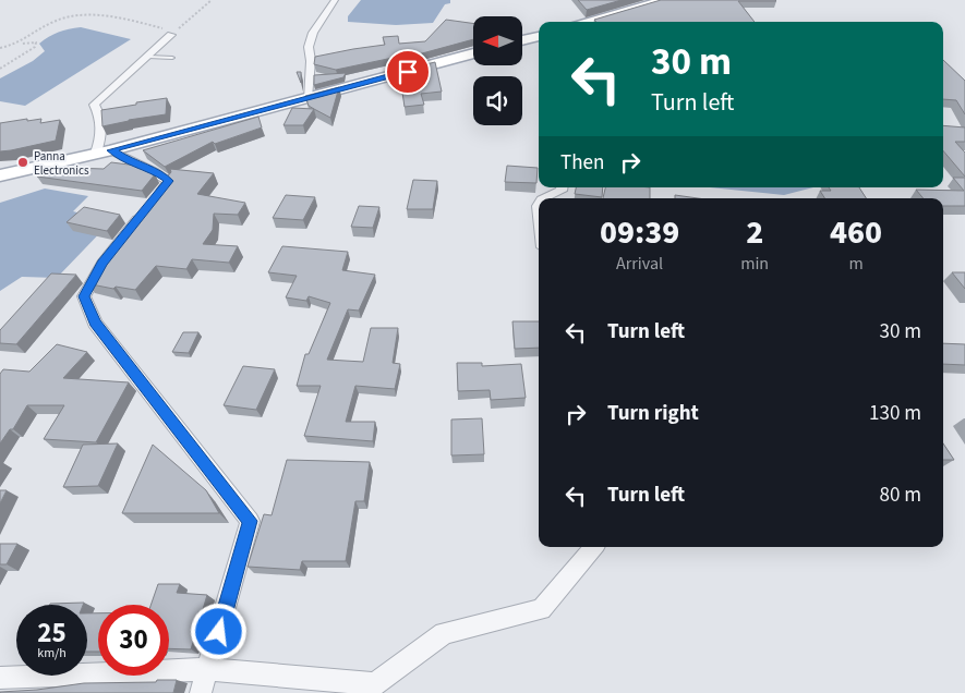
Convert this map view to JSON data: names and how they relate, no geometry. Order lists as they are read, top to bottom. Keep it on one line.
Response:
{"places":["Panna Electronics"],"north":"left","page":{"turn":["30 m","Turn left"],"then":"Then","eta":["09:39","Arrival","2","min","460","m"],"list":[{"name":"Turn left","value":"30 m"},{"name":"Turn right","value":"130 m"},{"name":"Turn left","value":"80 m"}],"speed":"25 km/h","limit":"30"}}
